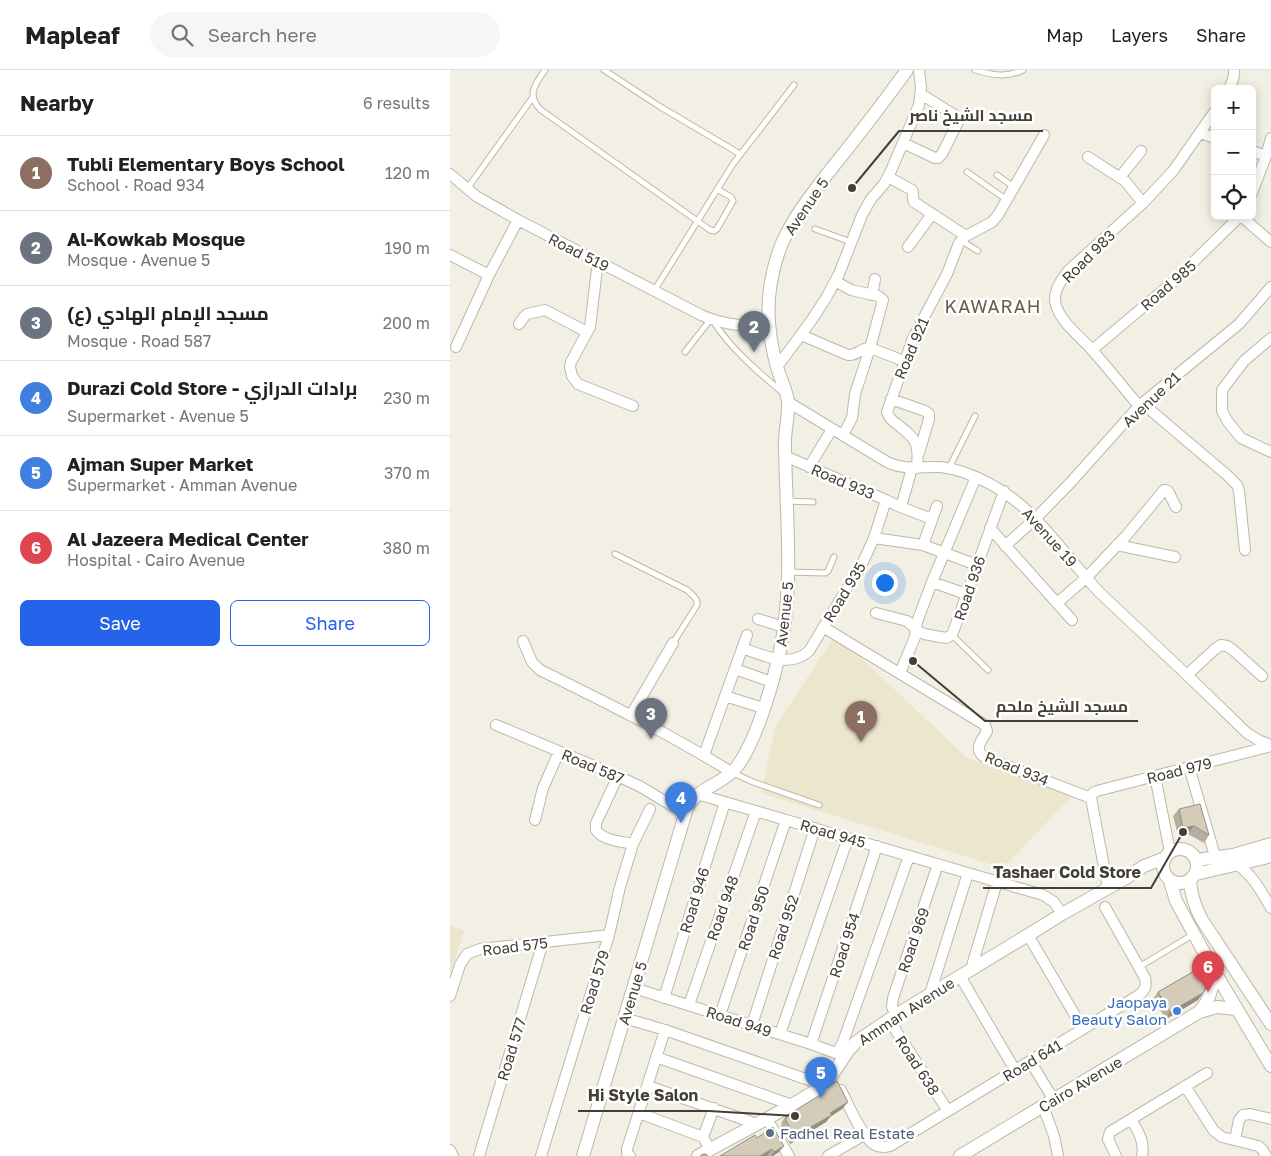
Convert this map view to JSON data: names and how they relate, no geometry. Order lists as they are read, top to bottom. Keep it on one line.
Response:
{"streets":{"street":["Avenue 5","Road 519","Road 983","Road 985","Road 921","Avenue 21","Road 933","Avenue 19","Road 936","Road 935","Road 587","Road 934","Road 979","Road 945","Road 946","Road 948","Road 950","Road 952","Road 969","Road 954","Road 575","Road 579","Amman Avenue","Road 949","Road 577","Road 641","Road 638","Cairo Avenue"]},"crossings":[["Avenue 5","Road 519"],["Avenue 5","Road 933"],["Avenue 5","Avenue 19"],["Avenue 5","Road 935"],["Avenue 5","Road 587"],["Avenue 5","Road 945"],["Avenue 5","Road 949"],["Road 519","Avenue 19"],["Road 983","Road 985"],["Road 983","Avenue 21"],["Road 921","Avenue 19"],["Avenue 21","Avenue 19"],["Road 933","Road 935"],["Avenue 19","Road 936"],["Avenue 19","Road 979"],["Road 935","Road 934"],["Road 934","Road 979"],["Road 945","Road 946"],["Road 945","Road 948"],["Road 945","Road 950"],["Road 945","Road 952"],["Road 945","Road 969"],["Road 945","Road 954"],["Road 945","Amman Avenue"],["Road 946","Road 949"],["Road 948","Road 949"],["Road 950","Road 949"],["Road 952","Road 949"],["Road 969","Amman Avenue"],["Road 969","Road 638"],["Road 954","Road 949"],["Road 575","Road 579"],["Road 575","Road 577"],["Amman Avenue","Road 949"],["Amman Avenue","Road 638"],["Road 641","Road 638"]],"districts":["KAWARAH"],"places":["مسجد الشيخ ناصر","مسجد الشيخ ملحم","Tashaer Cold Store","Jaopaya Beauty Salon","Hi Style Salon","Fadhel Real Estate"],"page":{"header":"Mapleaf","search":"Search here","nav":["Map","Layers","Share"],"heading":["Nearby","6 results"],"map_buttons":["+","−"],"list":[{"mark":"1","name":"Tubli Elementary Boys School","note":"School · Road 934","value":"120 m"},{"mark":"2","name":"Al-Kowkab Mosque","note":"Mosque · Avenue 5","value":"190 m"},{"mark":"3","name":"مسجد الإمام الهادي (ع)","note":"Mosque · Road 587","value":"200 m"},{"mark":"4","name":"Durazi Cold Store - برادات الدرازي","note":"Supermarket · Avenue 5","value":"230 m"},{"mark":"5","name":"Ajman Super Market","note":"Supermarket · Amman Avenue","value":"370 m"},{"mark":"6","name":"Al Jazeera Medical Center","note":"Hospital · Cairo Avenue","value":"380 m"}],"pins":["2","3","1","4","6","5"],"buttons":["Save","Share"]}}
